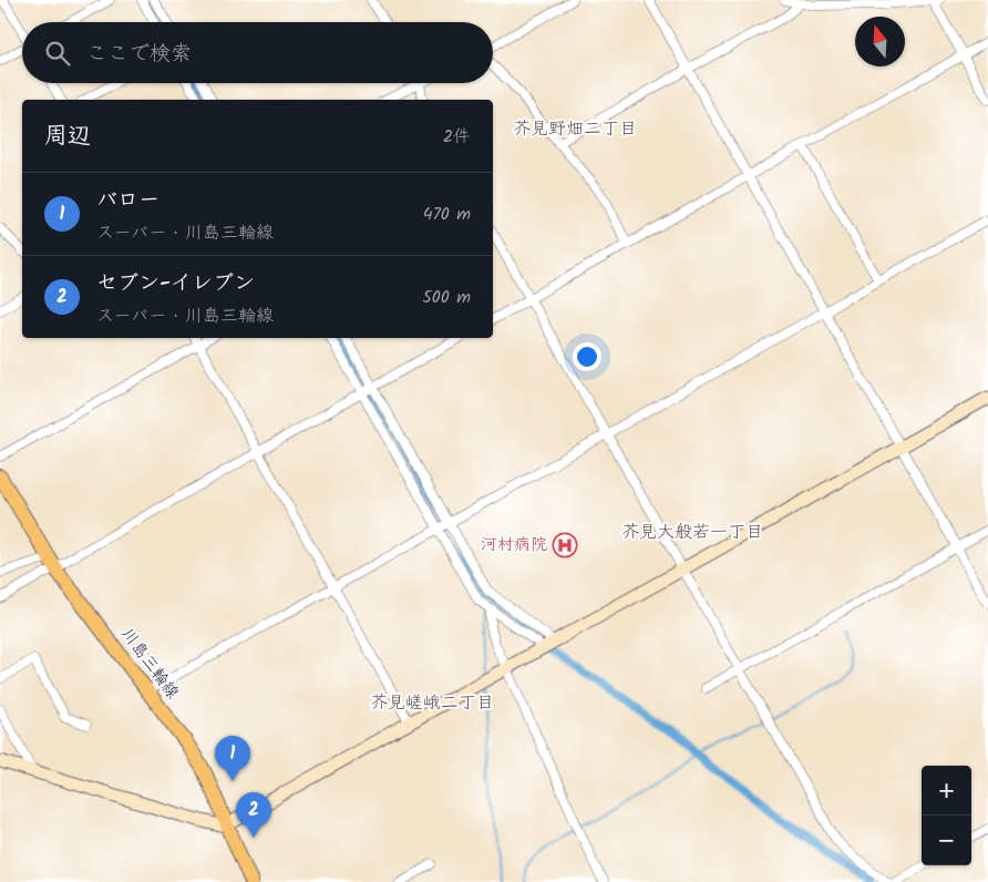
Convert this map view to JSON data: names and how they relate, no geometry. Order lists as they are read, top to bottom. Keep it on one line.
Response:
{"streets":{"main road":["川島三輪線"]},"districts":["芥見野畑二丁目","芥見大般若一丁目","芥見嵯峨二丁目"],"places":{"hospital":["河村病院"]},"north":"top","page":{"search":"ここで検索","heading":["周辺","2件"],"list":[{"mark":"1","name":"バロー","note":"スーパー · 川島三輪線","value":"470 m"},{"mark":"2","name":"セブン-イレブン","note":"スーパー · 川島三輪線","value":"500 m"}],"pins":["1","2"],"map_buttons":["+","−"]}}
